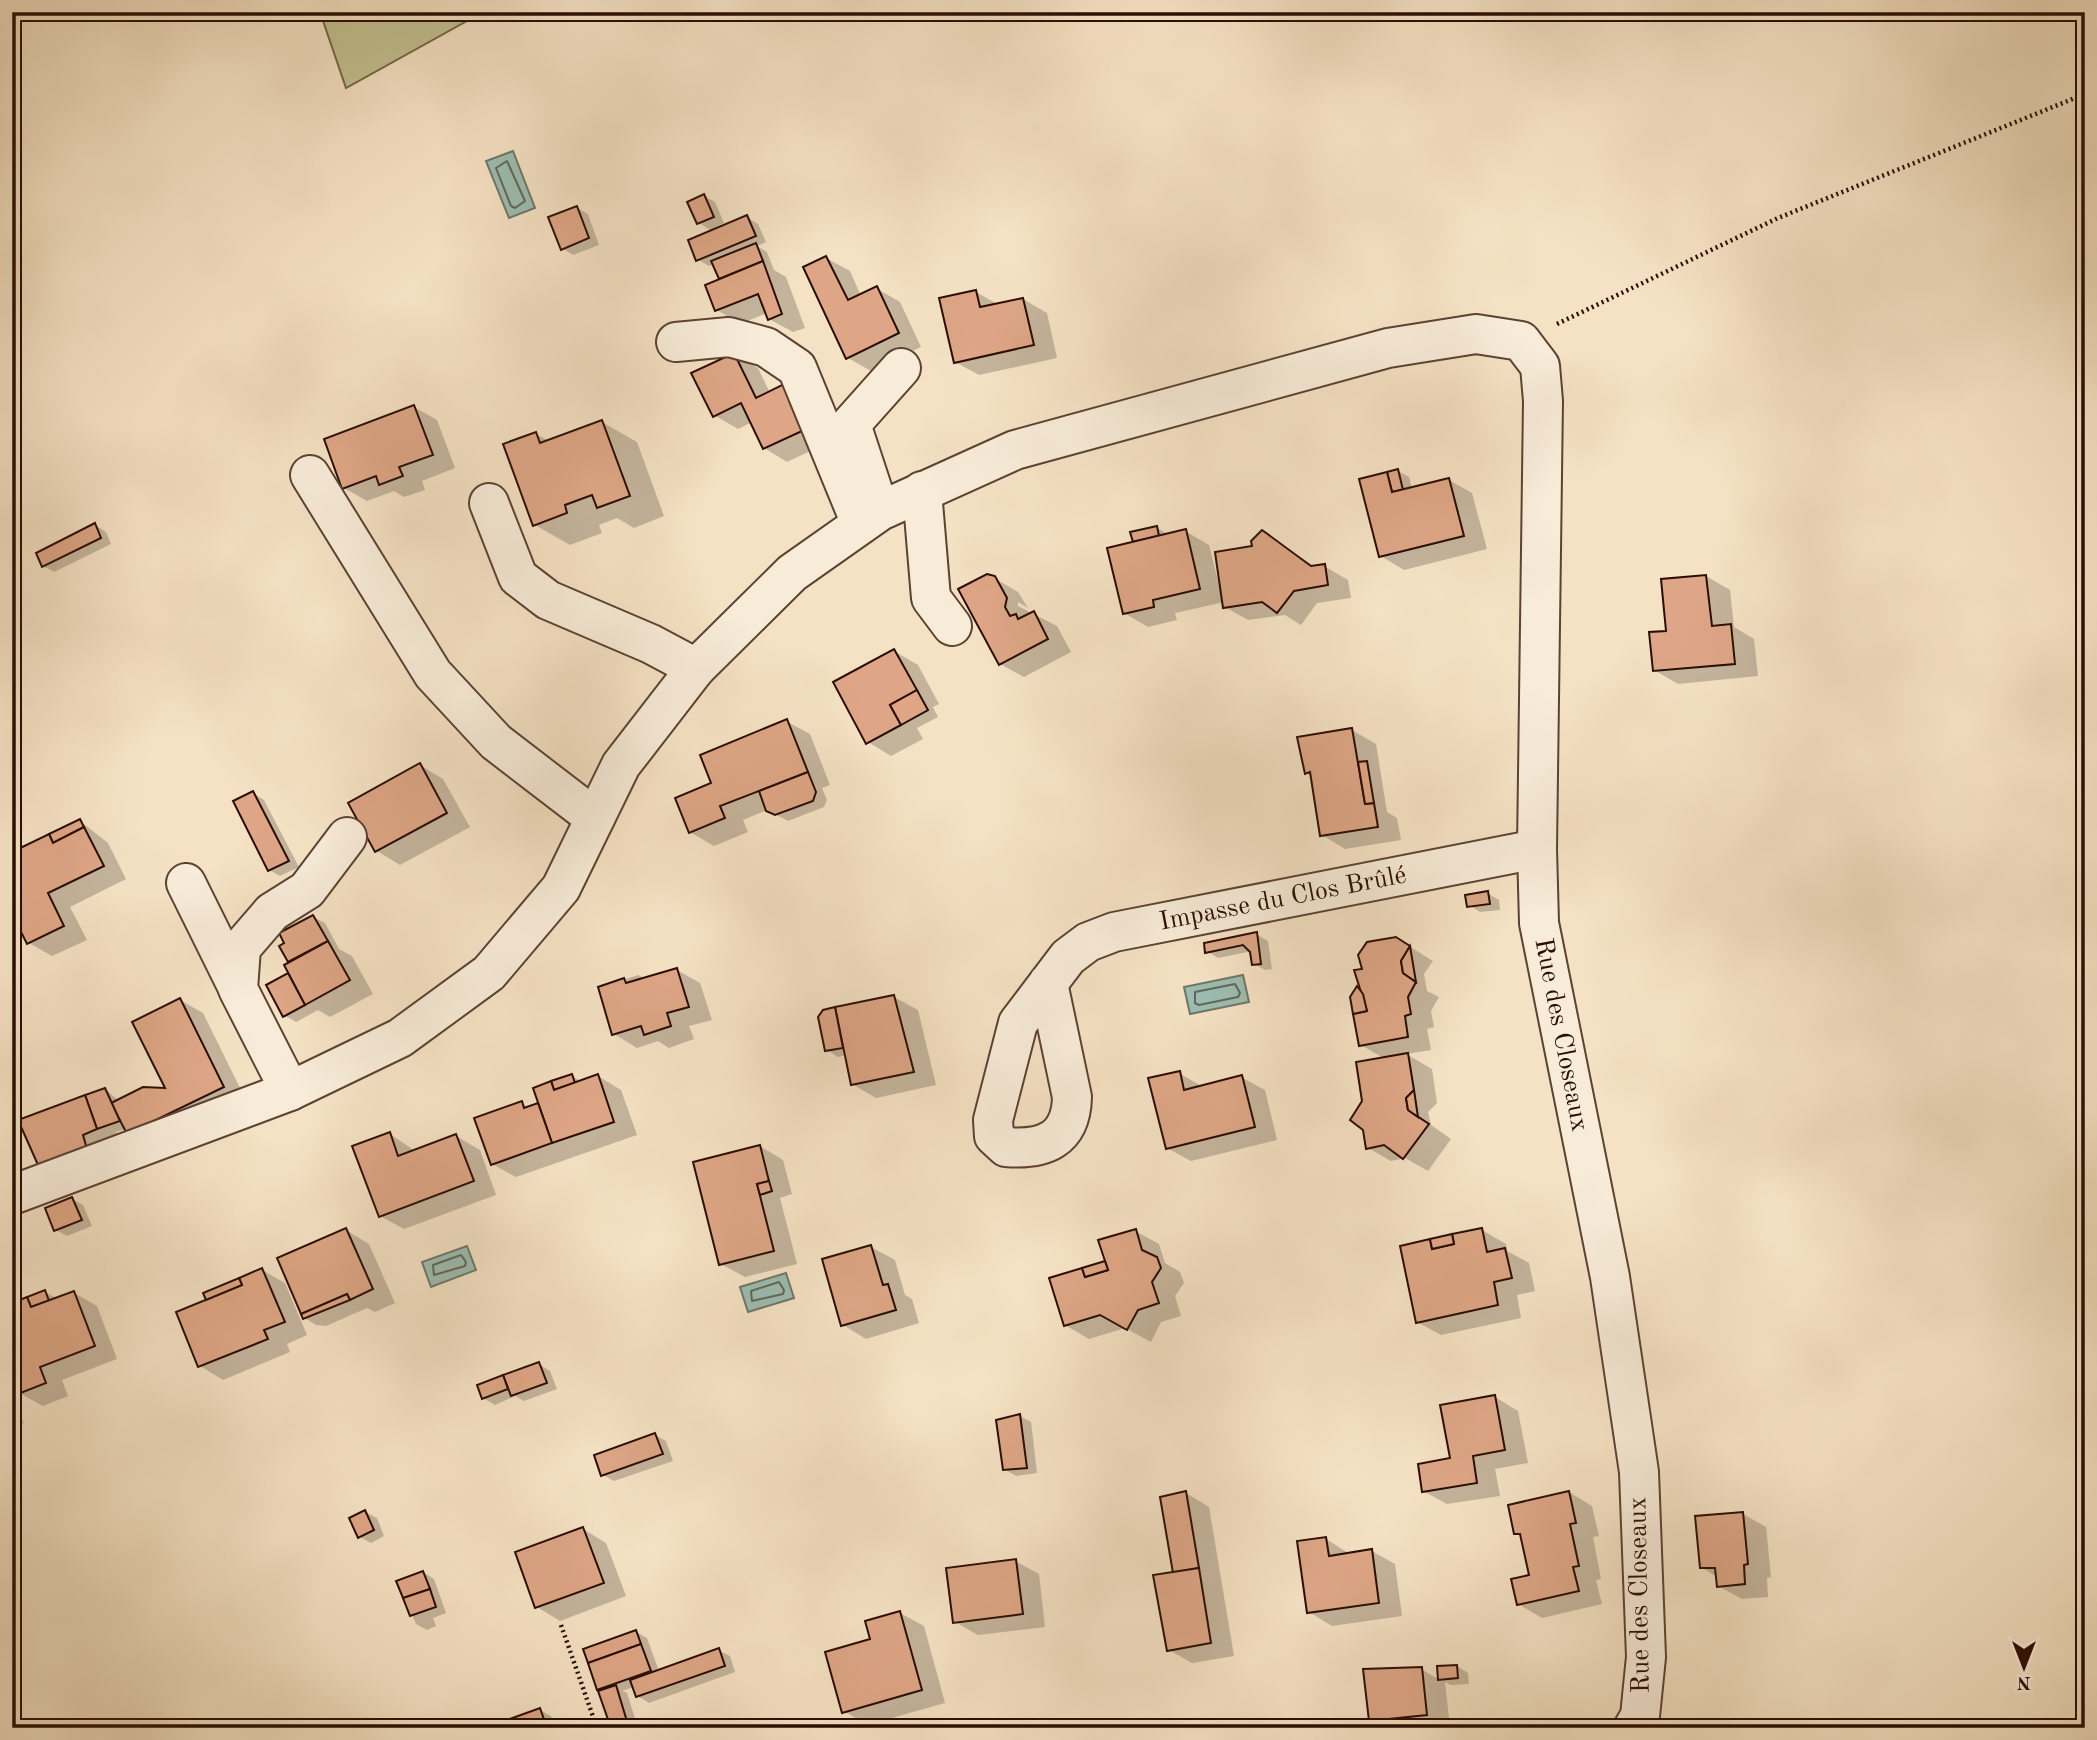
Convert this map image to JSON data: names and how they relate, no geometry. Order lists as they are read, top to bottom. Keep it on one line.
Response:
{"streets":{"street":["Impasse du Clos Brûlé","Rue des Closeaux"]},"crossings":[["Impasse du Clos Brûlé","Rue des Closeaux"]],"north":"bottom"}
